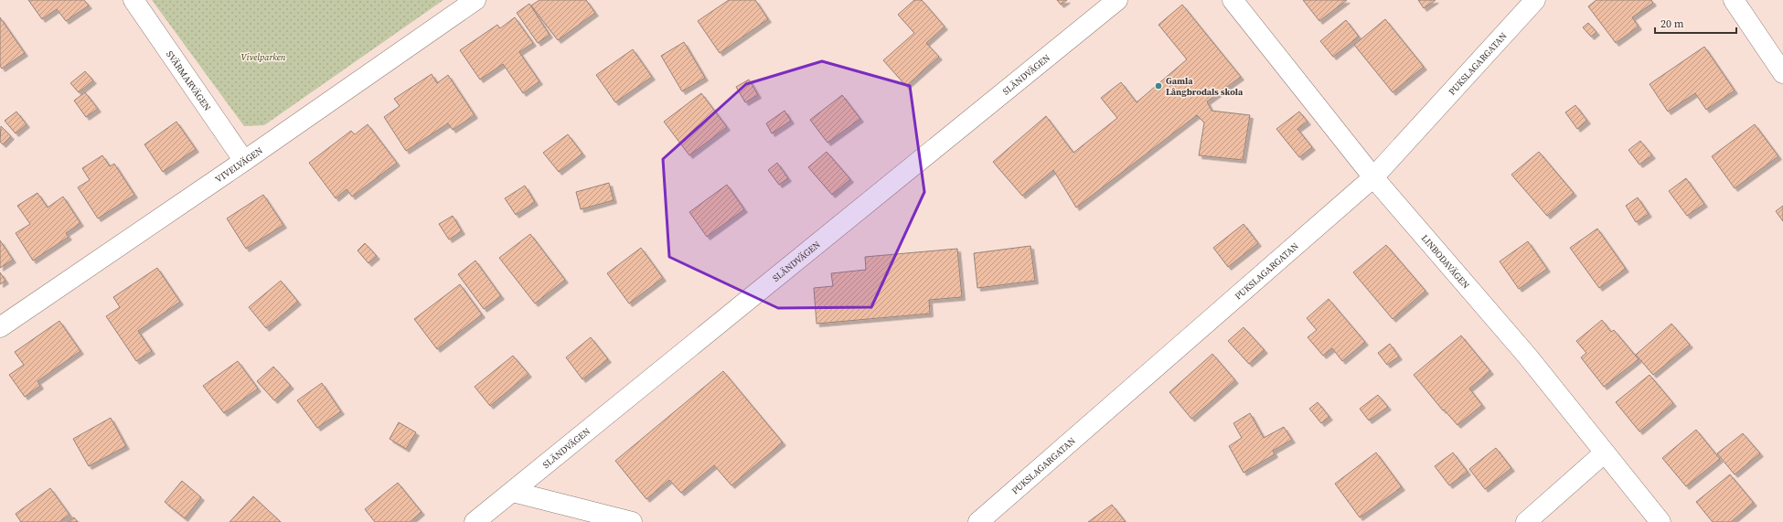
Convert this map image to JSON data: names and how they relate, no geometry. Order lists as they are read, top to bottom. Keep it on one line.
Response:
{"streets":{"street":["PUKSLAGARGATAN","SLÄNDVÄGEN","SVÄRMARVÄGEN","VIVELVÄGEN","LINBODAVÄGEN"]},"crossings":[["PUKSLAGARGATAN","LINBODAVÄGEN"],["SVÄRMARVÄGEN","VIVELVÄGEN"]],"parks":["Vivelparken"],"places":["Gamla Långbrodals skola"],"scale_bar":"20 m"}
